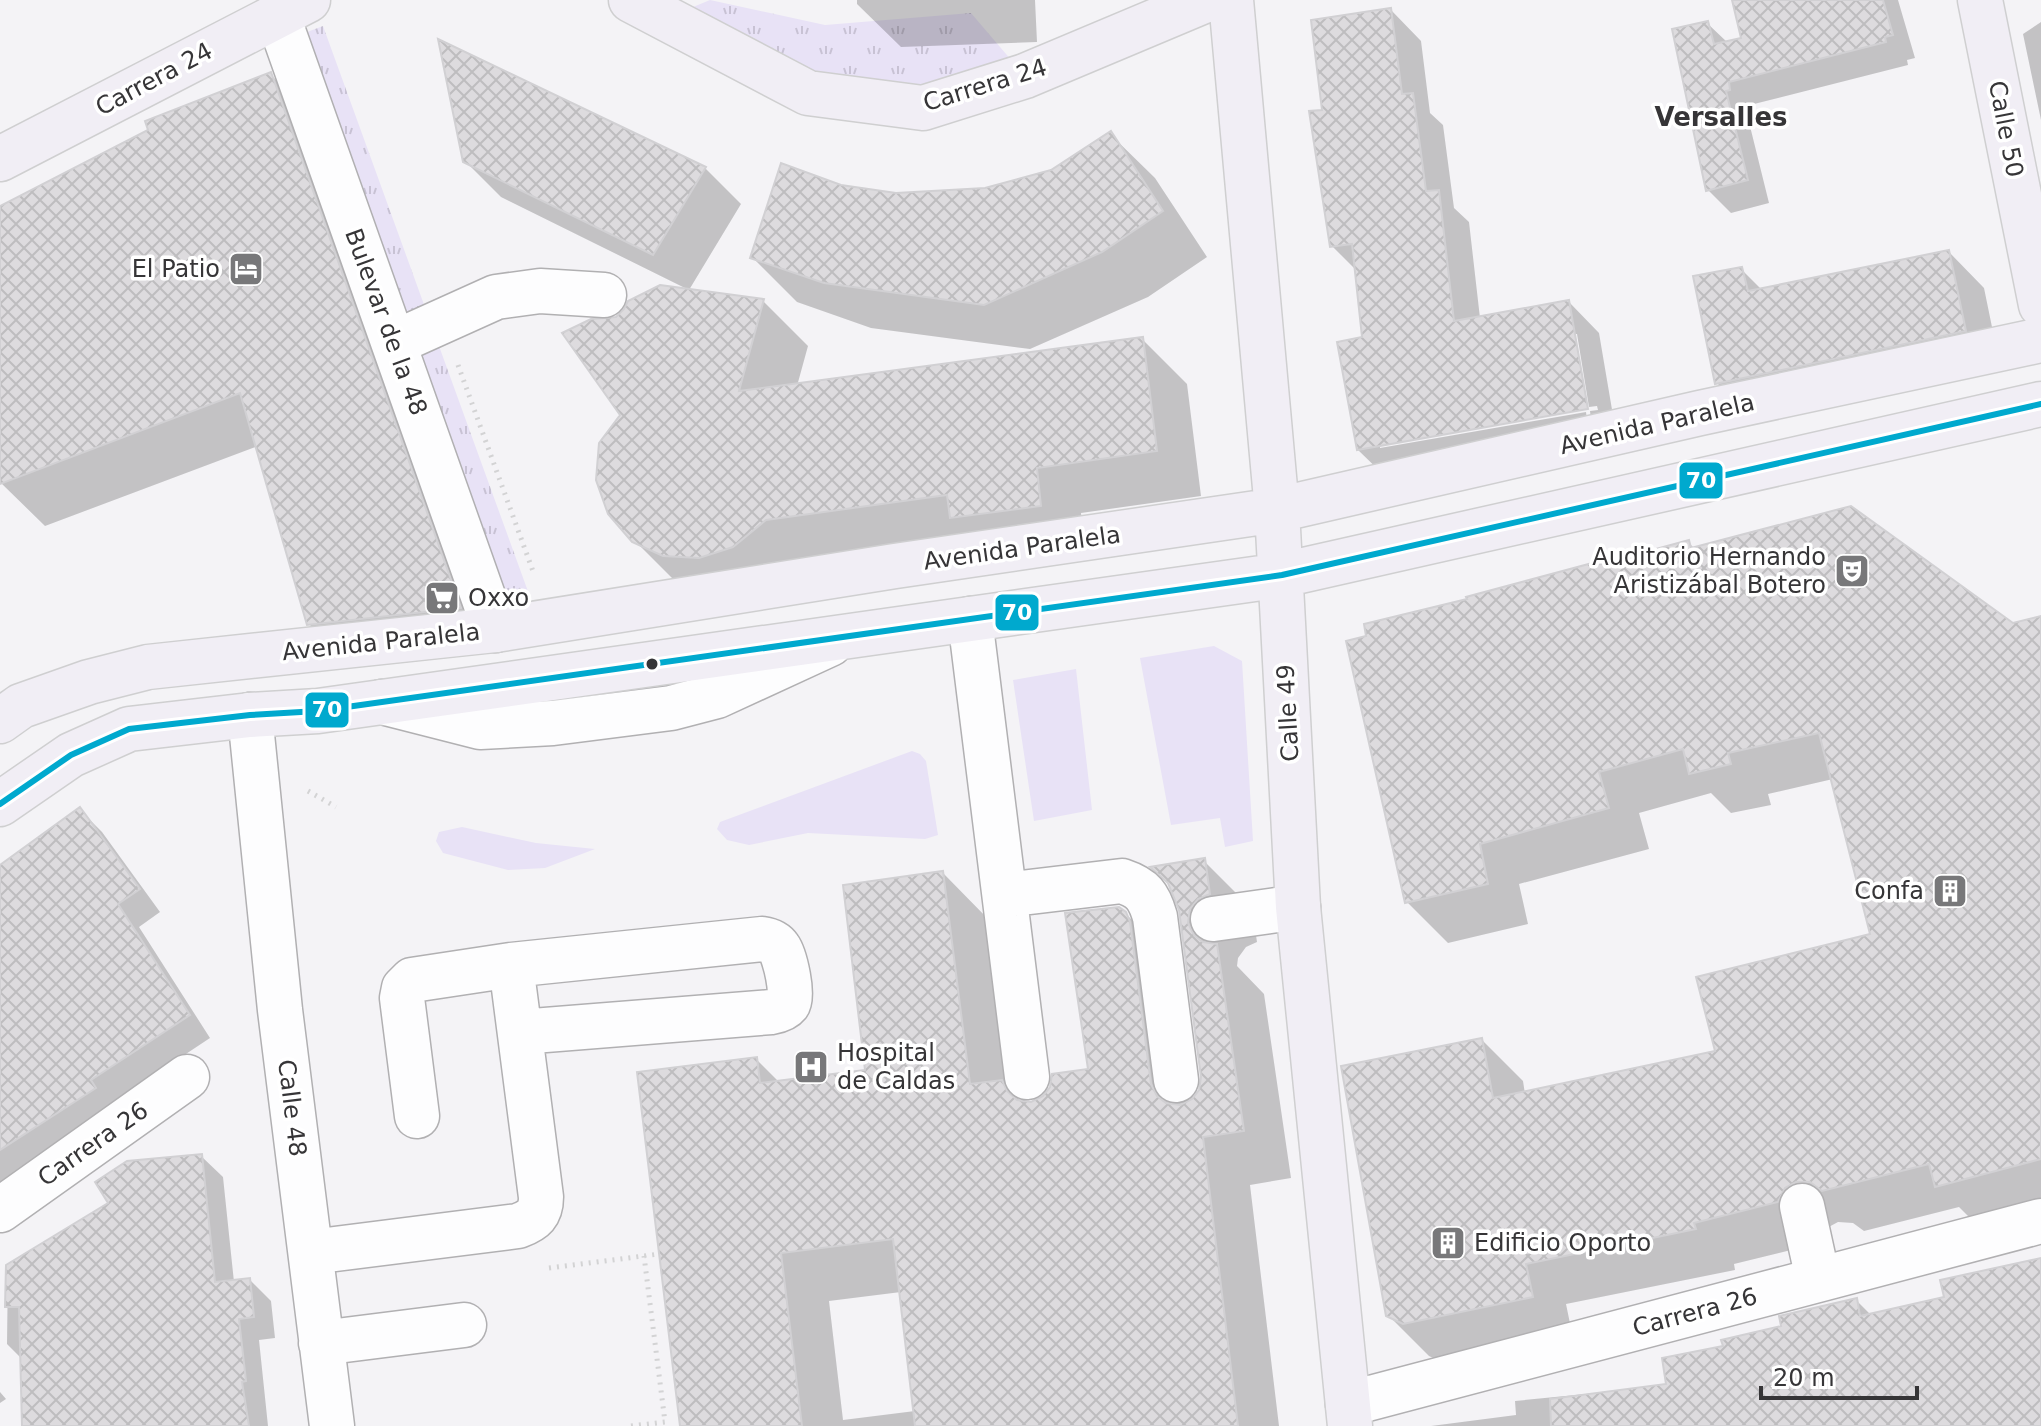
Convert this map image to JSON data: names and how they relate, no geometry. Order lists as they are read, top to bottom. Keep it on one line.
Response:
{"streets":{"main road":["Carrera 24","Calle 50","Avenida Paralela","Calle 49"],"street":["Bulevar de la 48","Calle 48","Carrera 26"]},"crossings":[["Carrera 24","Bulevar de la 48"],["Bulevar de la 48","Avenida Paralela"],["Avenida Paralela","Calle 49"],["Calle 49","Carrera 26"]],"districts":["Versalles"],"places":{"hotel":["El Patio"],"theatre":["Auditorio Hernando Aristizábal Botero"],"supermarket":["Oxxo"],"building":["Confa","Edificio Oporto"],"hospital":["Hospital de Caldas"]},"lines":["transit line 70"],"scale_bar":"20 m"}
